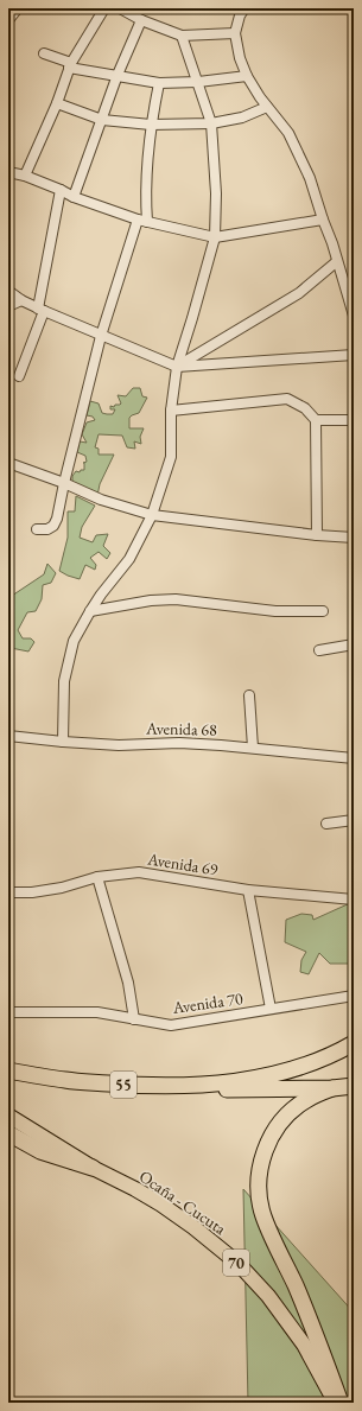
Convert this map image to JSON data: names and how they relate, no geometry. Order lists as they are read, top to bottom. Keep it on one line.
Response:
{"streets":{"highway":["55"],"main road":["Ocaña - Cucuta","70"],"street":["Avenida 68","Avenida 69","Avenida 70"]}}
